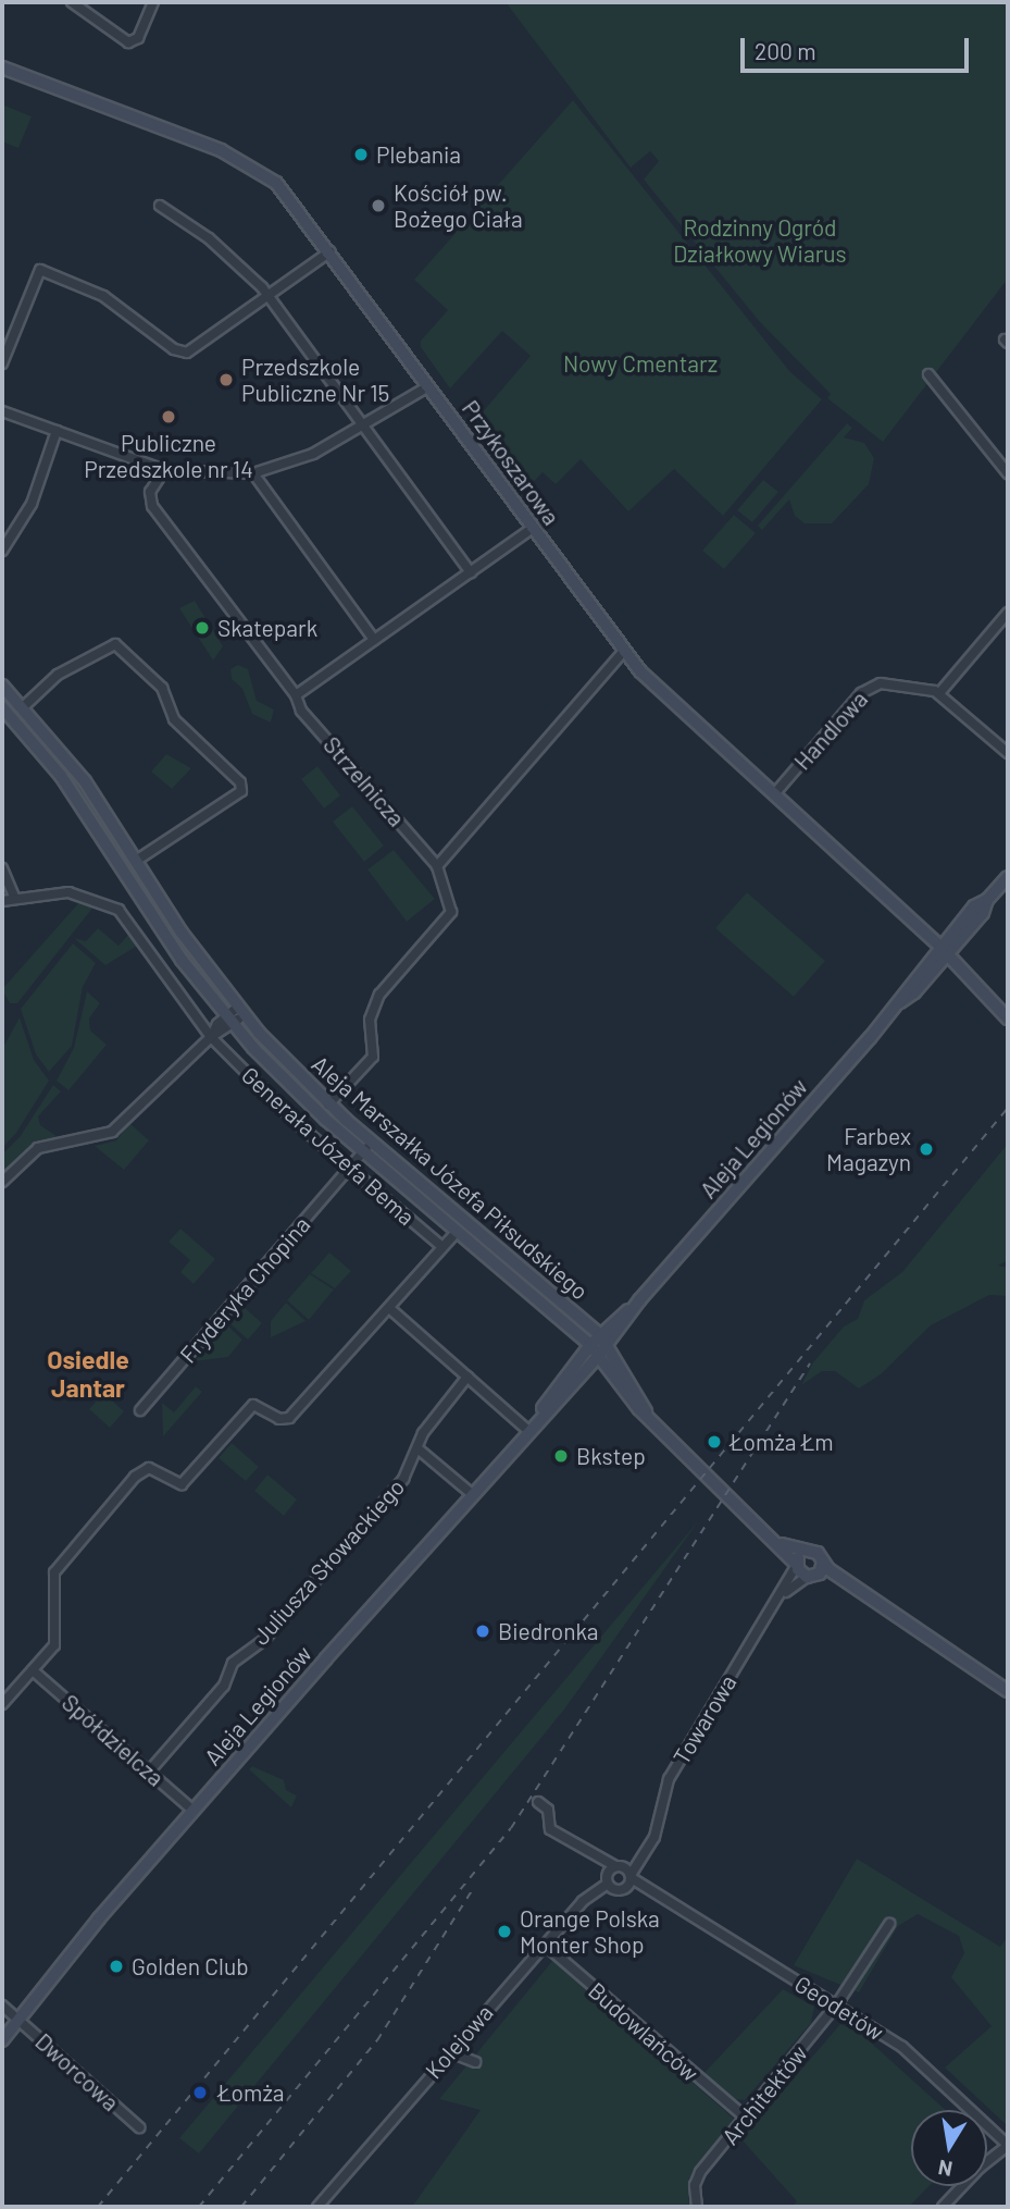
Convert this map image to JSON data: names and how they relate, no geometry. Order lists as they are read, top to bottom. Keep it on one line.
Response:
{"streets":{"street":["Przykoszarowa","Handlowa","Strzelnicza","Aleja Legionów","Generała Józefa Bema","Aleja Marszałka Józefa Piłsudskiego","Fryderyka Chopina","Juliusza Słowackiego","Towarowa","Spółdzielcza","Geodetów","Budowlańców","Kolejowa","Dworcowa","Architektów"]},"crossings":[["Przykoszarowa","Handlowa"],["Przykoszarowa","Aleja Legionów"],["Aleja Legionów","Aleja Marszałka Józefa Piłsudskiego"],["Aleja Legionów","Spółdzielcza"],["Aleja Legionów","Dworcowa"],["Generała Józefa Bema","Fryderyka Chopina"],["Aleja Marszałka Józefa Piłsudskiego","Fryderyka Chopina"],["Aleja Marszałka Józefa Piłsudskiego","Towarowa"],["Juliusza Słowackiego","Spółdzielcza"],["Towarowa","Kolejowa"],["Geodetów","Architektów"],["Budowlańców","Kolejowa"],["Budowlańców","Architektów"]],"districts":["Osiedle Jantar"],"parks":["Rodzinny Ogród Działkowy Wiarus","Nowy Cmentarz"],"places":["Plebania","Kościół pw. Bożego Ciała","Przedszkole Publiczne Nr 15","Publiczne Przedszkole nr 14","Skatepark","Farbex Magazyn","Łomża Łm","Bkstep","Biedronka","Orange Polska Monter Shop","Golden Club","Łomża"],"scale_bar":"200 m","north":"bottom"}
